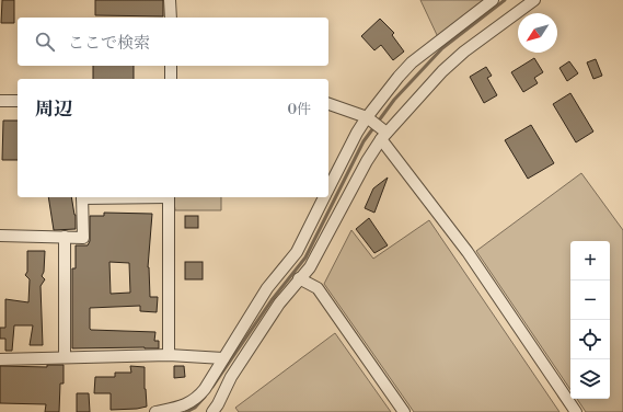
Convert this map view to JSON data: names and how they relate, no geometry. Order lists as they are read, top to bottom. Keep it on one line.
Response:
{"north":"bottom left","page":{"search":"ここで検索","heading":["周辺","0件"],"map_buttons":["+","−"]}}
